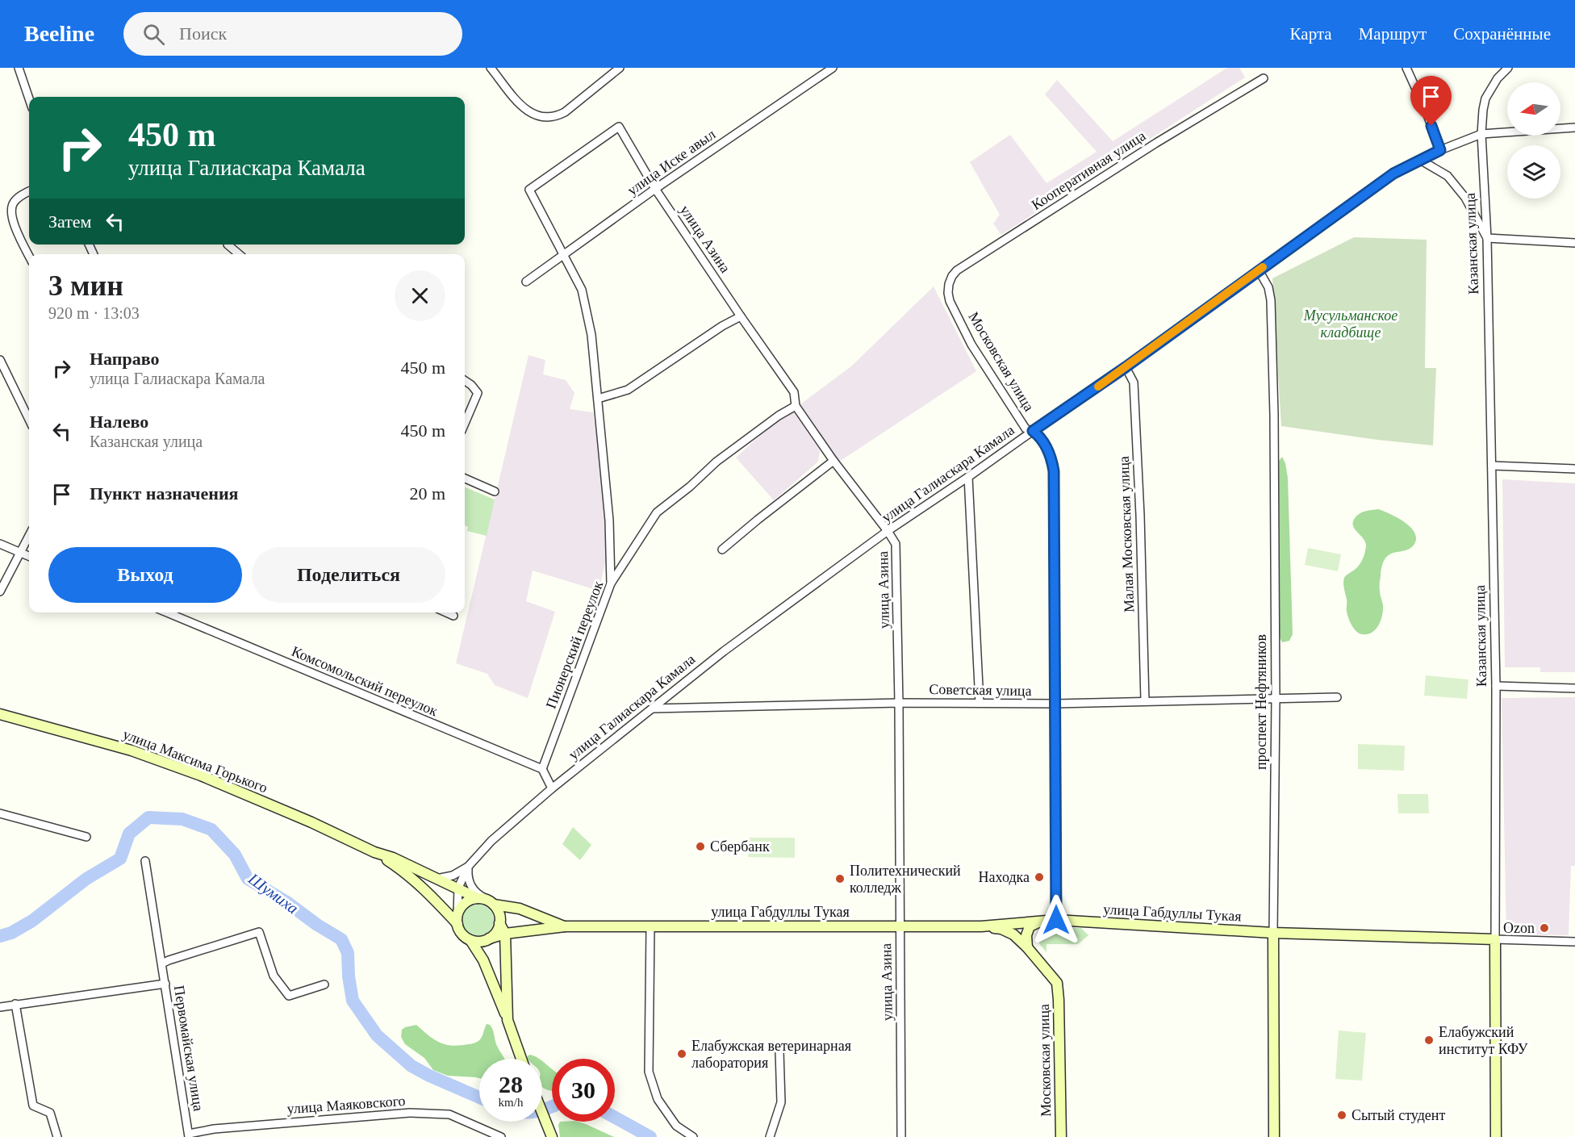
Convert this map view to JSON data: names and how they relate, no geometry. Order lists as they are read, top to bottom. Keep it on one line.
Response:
{"streets":{"main road":["Казанская улица","Московская улица","проспект Нефтяников","улица Максима Горького","улица Габдуллы Тукая"],"street":["улица Иске авыл","Кооперативная улица","улица Азина","улица Галиаскара Камала","Малая Московская улица","Пионерский переулок","Комсомольский переулок","Советская улица","Первомайская улица","улица Маяковского"]},"crossings":[["улица Иске авыл","улица Азина"],["Кооперативная улица","Московская улица"],["улица Азина","улица Галиаскара Камала"],["улица Азина","Пионерский переулок"],["улица Азина","Советская улица"],["улица Азина","улица Габдуллы Тукая"],["Казанская улица","улица Галиаскара Камала"],["Казанская улица","улица Габдуллы Тукая"],["Московская улица","улица Галиаскара Камала"],["Московская улица","Советская улица"],["Московская улица","улица Габдуллы Тукая"],["улица Галиаскара Камала","Малая Московская улица"],["улица Галиаскара Камала","Советская улица"],["улица Галиаскара Камала","проспект Нефтяников"],["улица Галиаскара Камала","улица Максима Горького"],["улица Галиаскара Камала","улица Габдуллы Тукая"],["Малая Московская улица","Советская улица"],["Пионерский переулок","Комсомольский переулок"],["Советская улица","проспект Нефтяников"],["проспект Нефтяников","улица Габдуллы Тукая"],["улица Максима Горького","улица Габдуллы Тукая"],["Первомайская улица","улица Маяковского"]],"water":["Шумиха"],"parks":["Мусульманское кладбище"],"places":["Сбербанк","Находка","Политехнический колледж","Ozon","Елабужский институт КФУ","Елабужская ветеринарная лаборатория","Сытый студент"],"north":"left","page":{"header":"Beeline","search":"Поиск","nav":["Карта","Маршрут","Сохранённые"],"turn":["450 m","улица Галиаскара Камала"],"then":"Затем","heading":["3 мин","920 m · 13:03"],"list":[{"name":"Направо","note":"улица Галиаскара Камала","value":"450 m"},{"name":"Налево","note":"Казанская улица","value":"450 m"},{"name":"Пункт назначения","value":"20 m"}],"buttons":["Выход","Поделиться"],"speed":"28 km/h","limit":"30"}}
